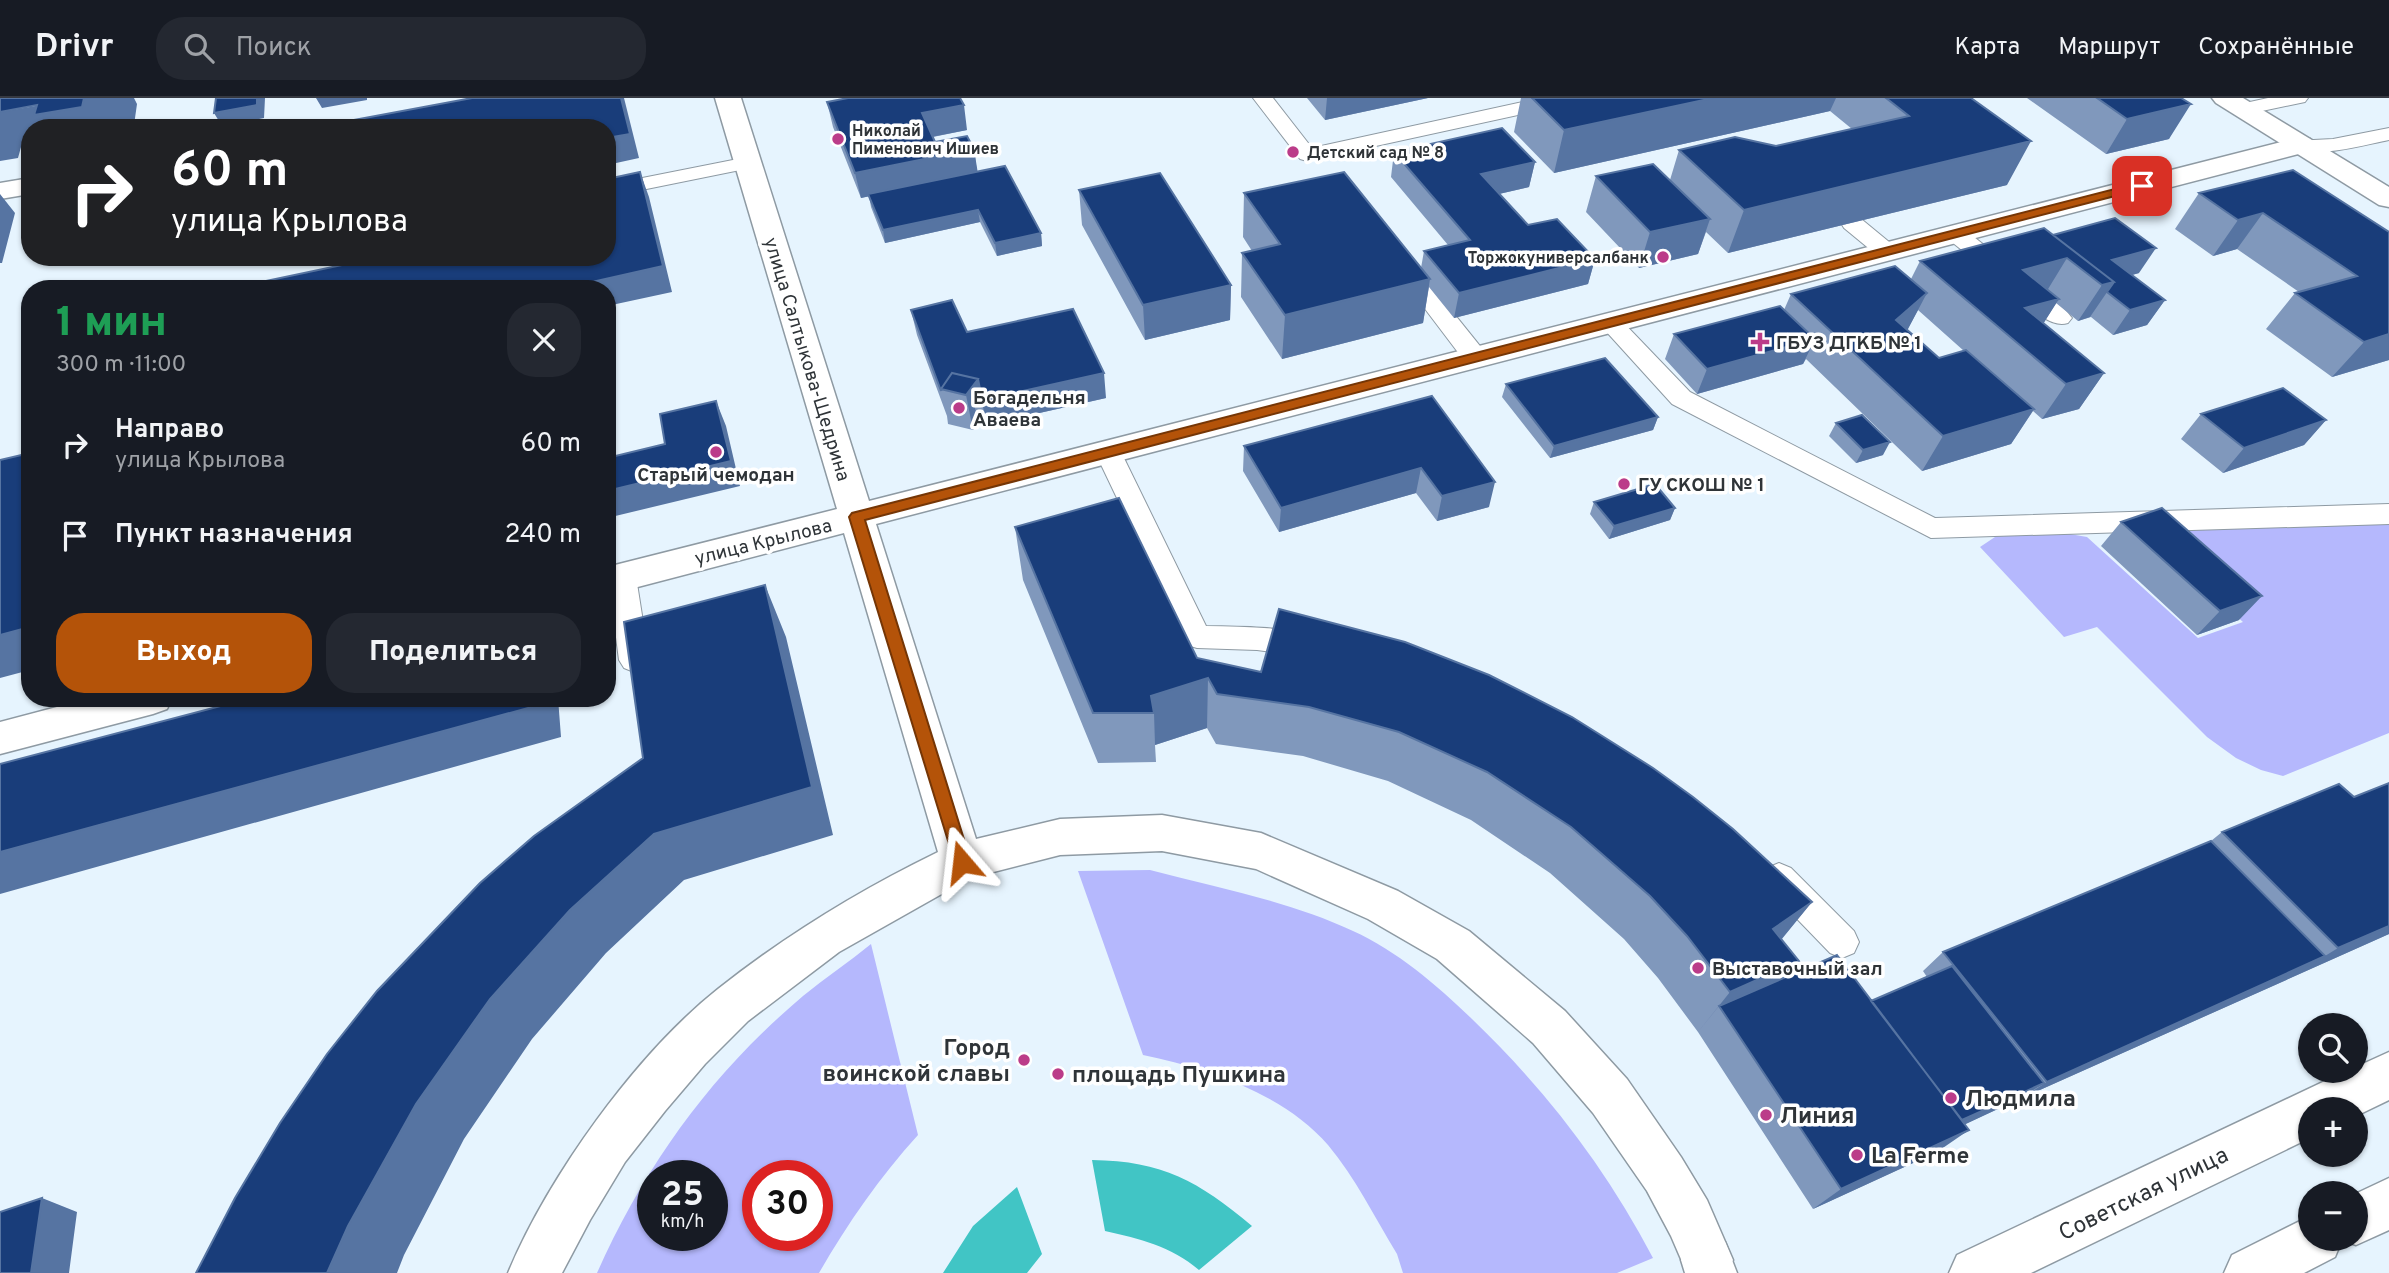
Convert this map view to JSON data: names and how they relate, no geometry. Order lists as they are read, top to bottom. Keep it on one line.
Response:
{"streets":{"street":["улица Салтыкова-Щедрина","улица Крылова","Советская улица"]},"crossings":[["улица Салтыкова-Щедрина","улица Крылова"]],"places":{"other":["Николай Пименович Ишиев","Детский сад № 8","Торжокуниверсалбанк","Богадельня Аваева","Старый чемодан","ГУ СКОШ № 1","Выставочный зал","Город воинской славы","площадь Пушкина","Людмила","Линия","La Ferme"],"health":["ГБУЗ ДГКБ № 1"]},"page":{"header":"Drivr","search":"Поиск","nav":["Карта","Маршрут","Сохранённые"],"turn":["60 m","улица Крылова"],"heading":["1 мин","300 m · 11:00"],"list":[{"name":"Направо","note":"улица Крылова","value":"60 m"},{"name":"Пункт назначения","value":"240 m"}],"buttons":["Выход","Поделиться"],"map_buttons":["+","−"],"speed":"25 km/h","limit":"30"}}
